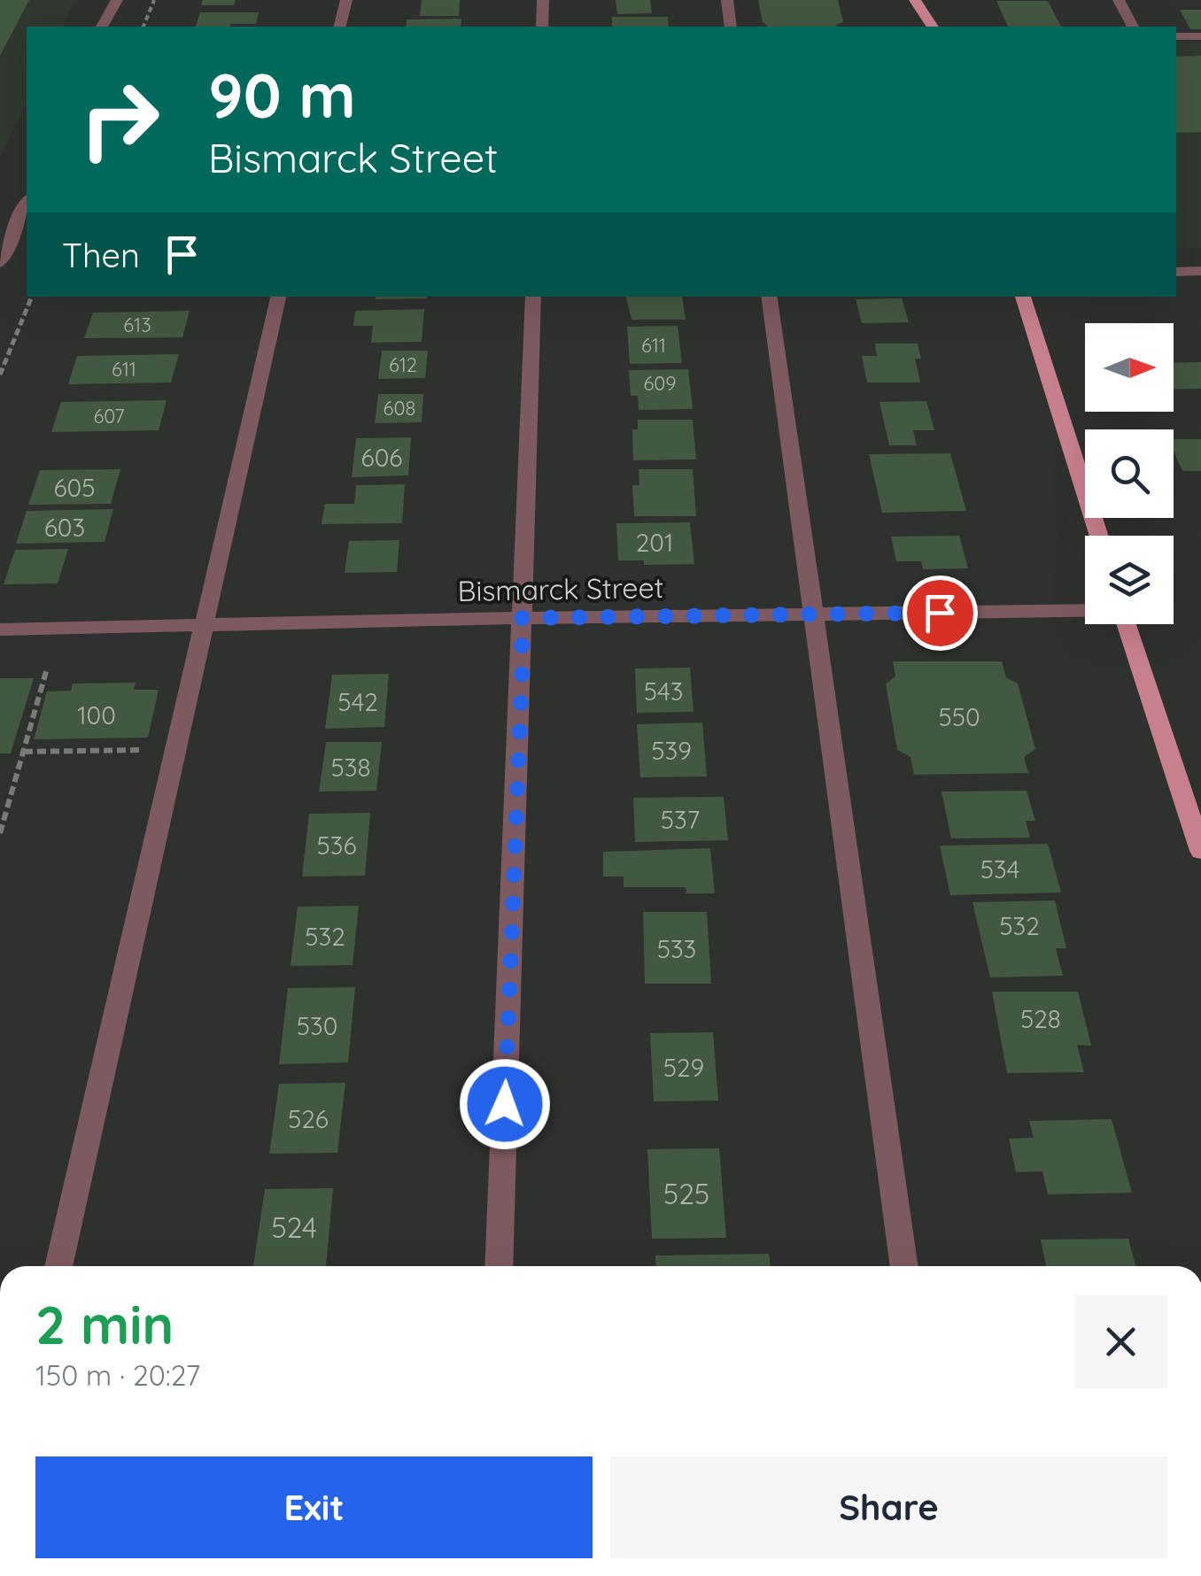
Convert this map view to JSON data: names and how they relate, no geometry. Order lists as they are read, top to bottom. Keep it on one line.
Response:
{"streets":{"street":["Bismarck Street"]},"house_numbers":["613","611","612","611","609","608","607","606","605","603","201","543","542","100","550","539","538","537","536","534","532","532","533","528","530","529","526","525","524"],"north":"right","page":{"turn":["90 m","Bismarck Street"],"then":"Then","heading":["2 min","150 m · 20:27"],"buttons":["Exit","Share"]}}
